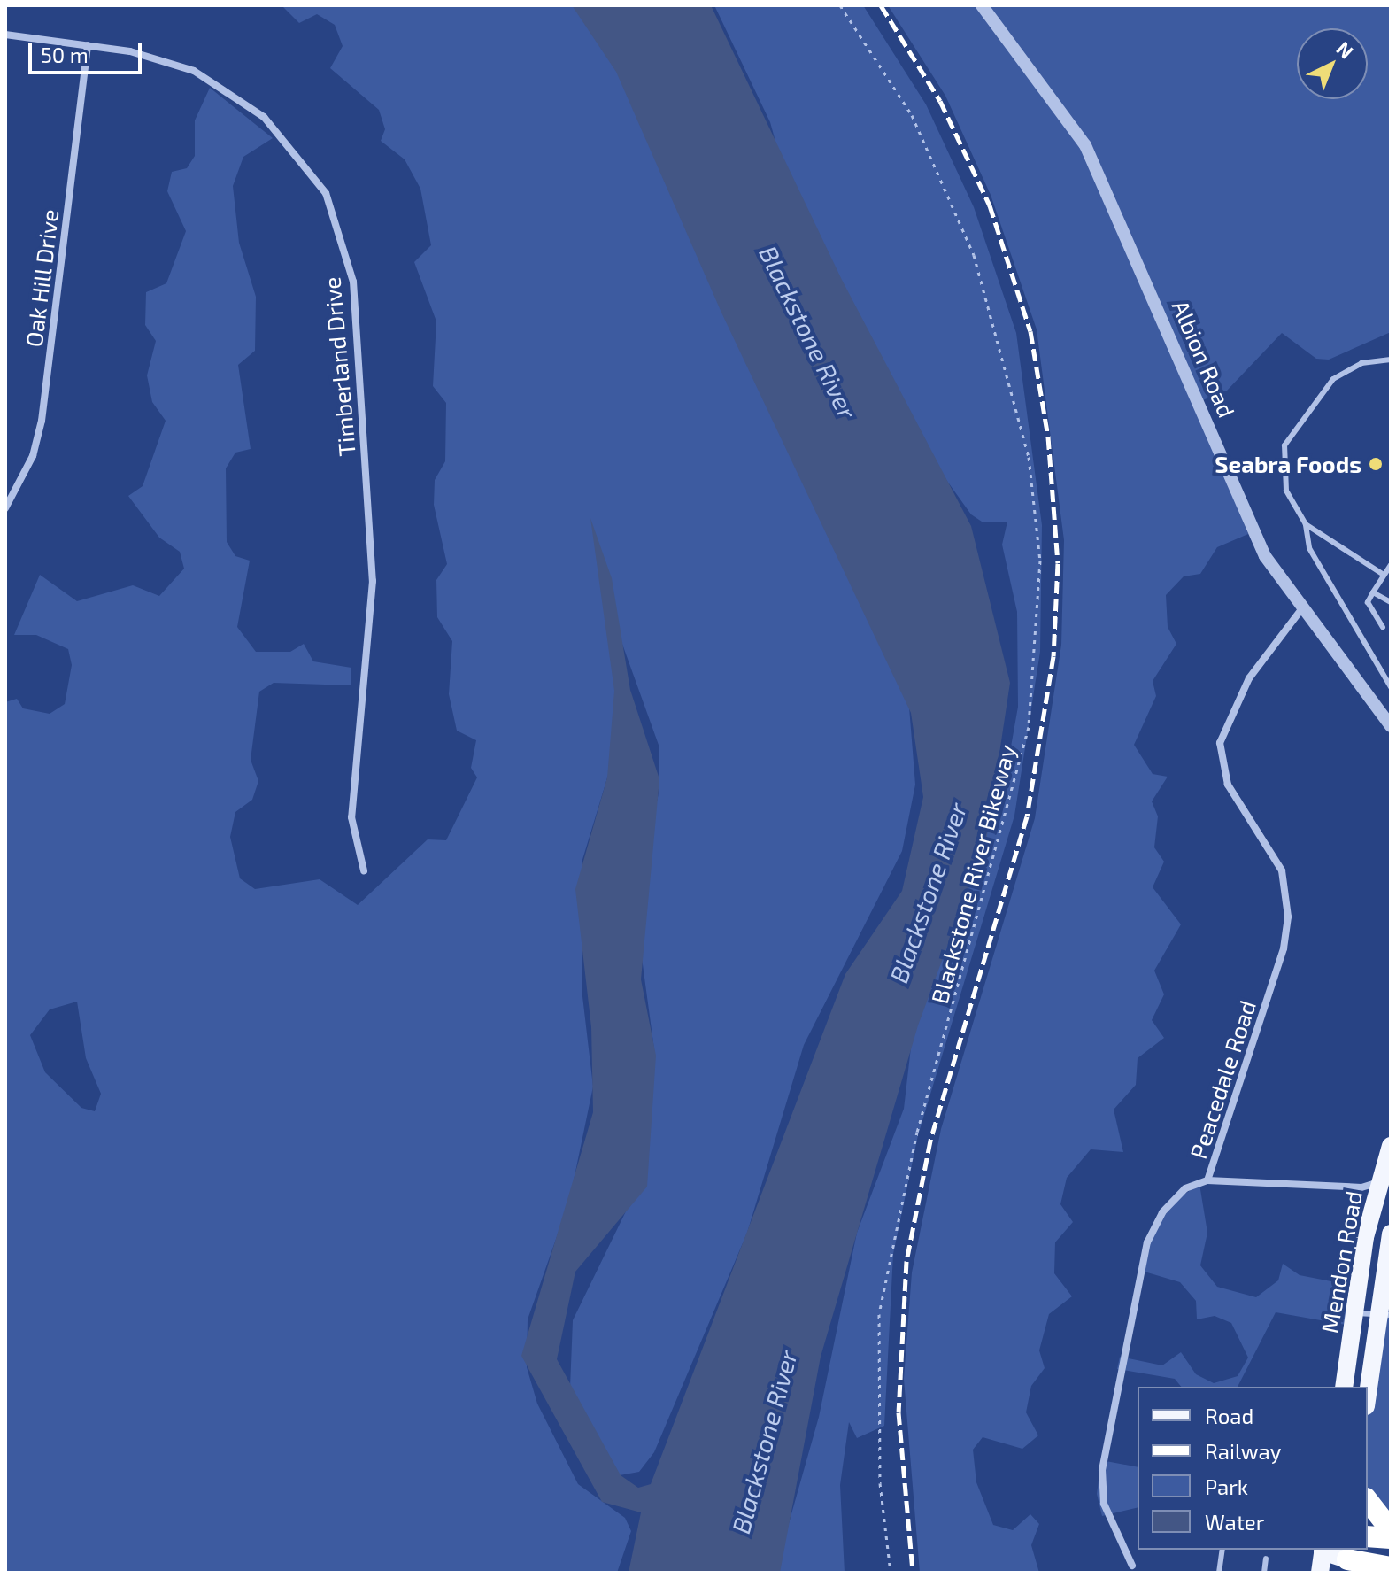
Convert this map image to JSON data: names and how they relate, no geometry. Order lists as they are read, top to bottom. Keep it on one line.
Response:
{"streets":{"main road":["Mendon Road"],"street":["Oak Hill Drive","Albion Road","Timberland Drive","Peacedale Road"],"path":["Blackstone River Bikeway"]},"crossings":[["Oak Hill Drive","Timberland Drive"],["Albion Road","Peacedale Road"]],"water":["Blackstone River"],"places":["Seabra Foods"],"legend":["Road","Railway","Park","Water"],"scale_bar":"50 m","north":"top right"}
